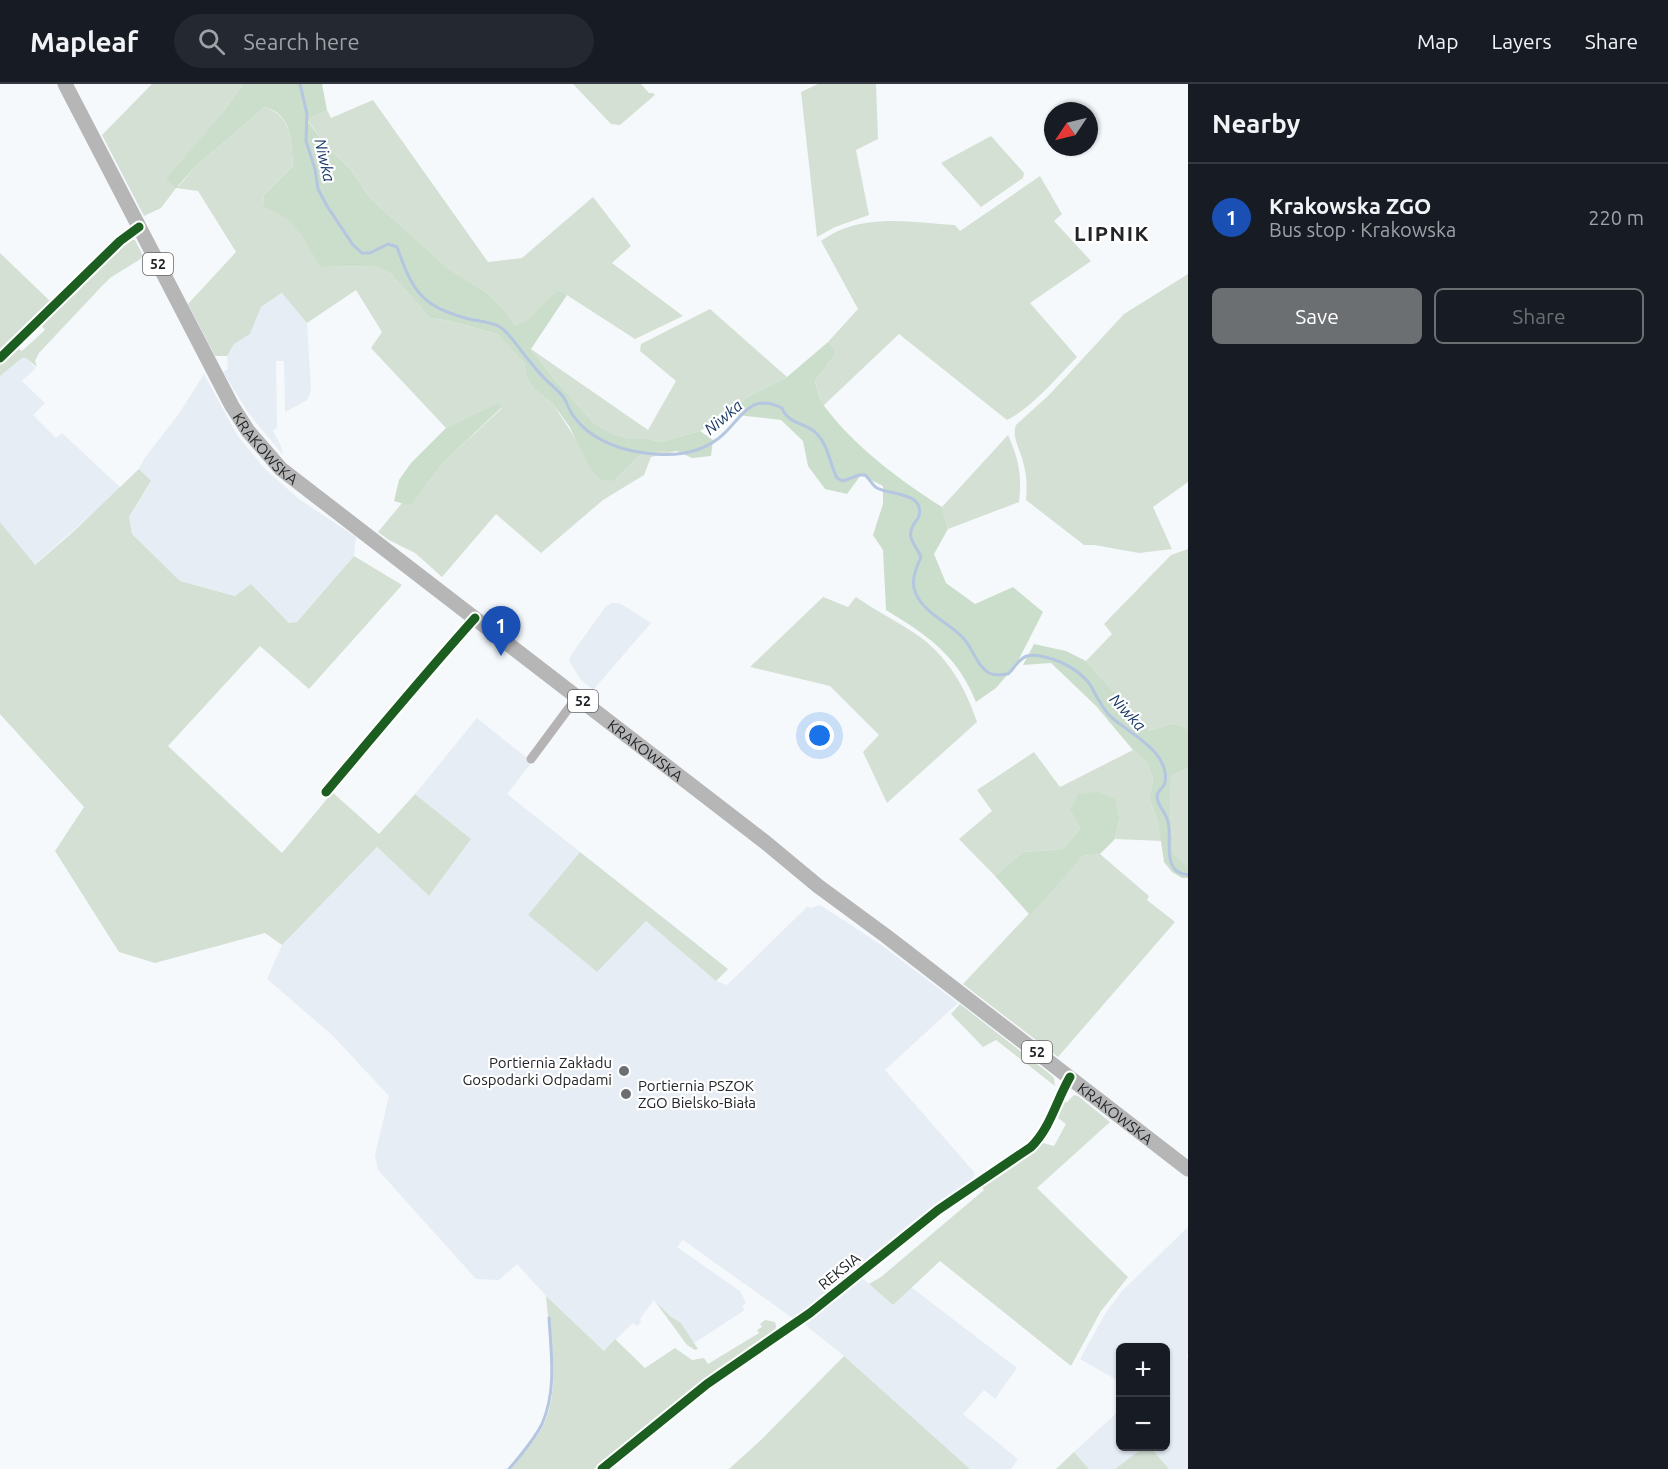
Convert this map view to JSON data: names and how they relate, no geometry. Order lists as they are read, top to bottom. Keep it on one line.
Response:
{"streets":{"main road":["52","KRAKOWSKA"],"street":["REKSIA"]},"crossings":[["KRAKOWSKA","REKSIA"]],"districts":["LIPNIK"],"water":["Niwka"],"places":["Portiernia Zakładu Gospodarki Odpadami","Portiernia PSZOK ZGO Bielsko-Biała"],"north":"bottom left","page":{"header":"Mapleaf","search":"Search here","nav":["Map","Layers","Share"],"heading":"Nearby","list":[{"mark":"1","name":"Krakowska ZGO","note":"Bus stop · Krakowska","value":"220 m"}],"buttons":["Save","Share"],"pins":"1","map_buttons":["+","−"]}}
